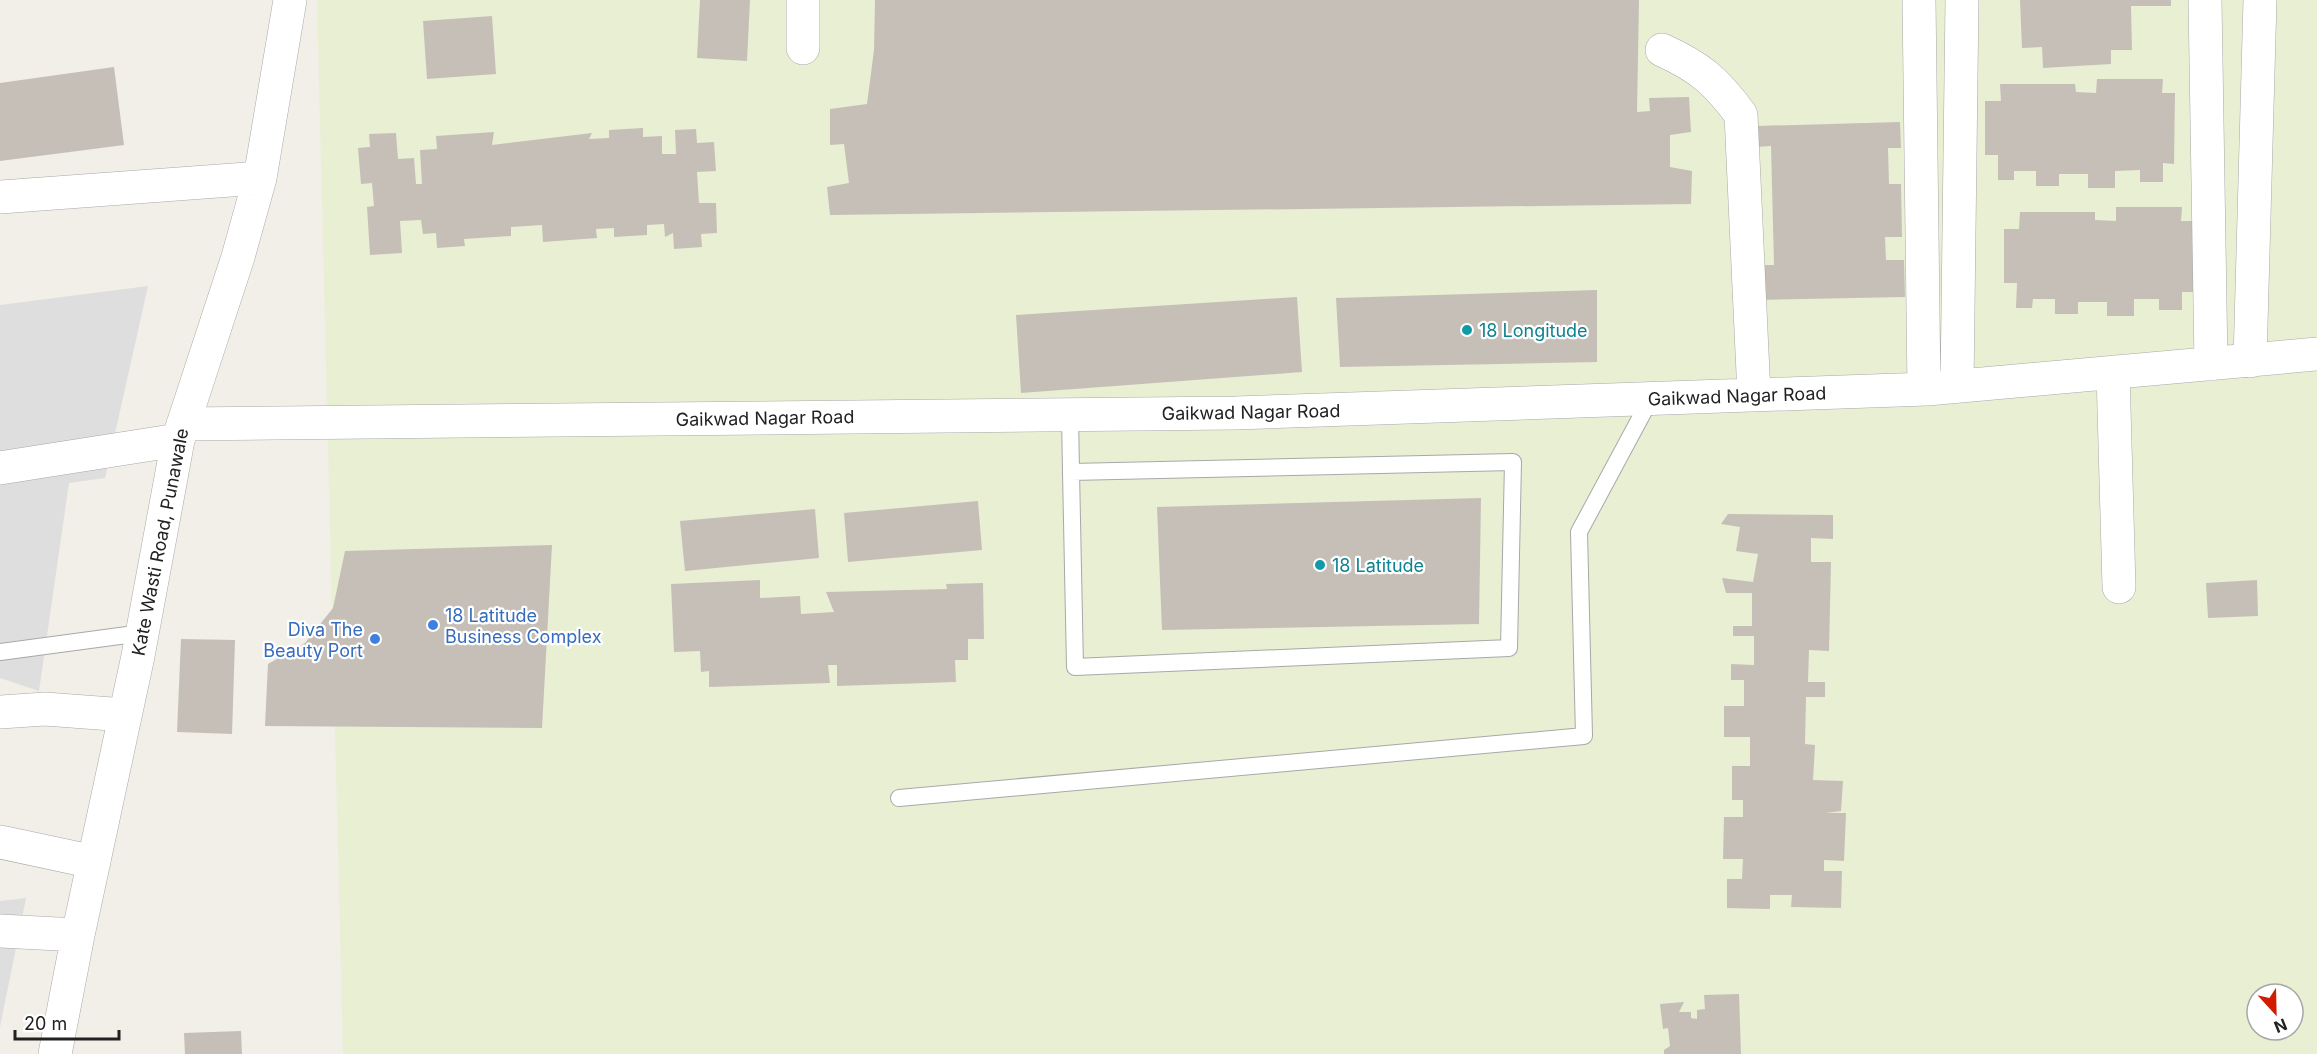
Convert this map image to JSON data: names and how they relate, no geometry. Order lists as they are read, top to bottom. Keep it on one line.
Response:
{"streets":{"street":["Gaikwad Nagar Road","Kate Wasti Road, Punawale"]},"crossings":[["Gaikwad Nagar Road","Kate Wasti Road, Punawale"]],"places":["18 Longitude","18 Latitude","18 Latitude Business Complex","Diva The Beauty Port"],"scale_bar":"20 m","north":"bottom"}
